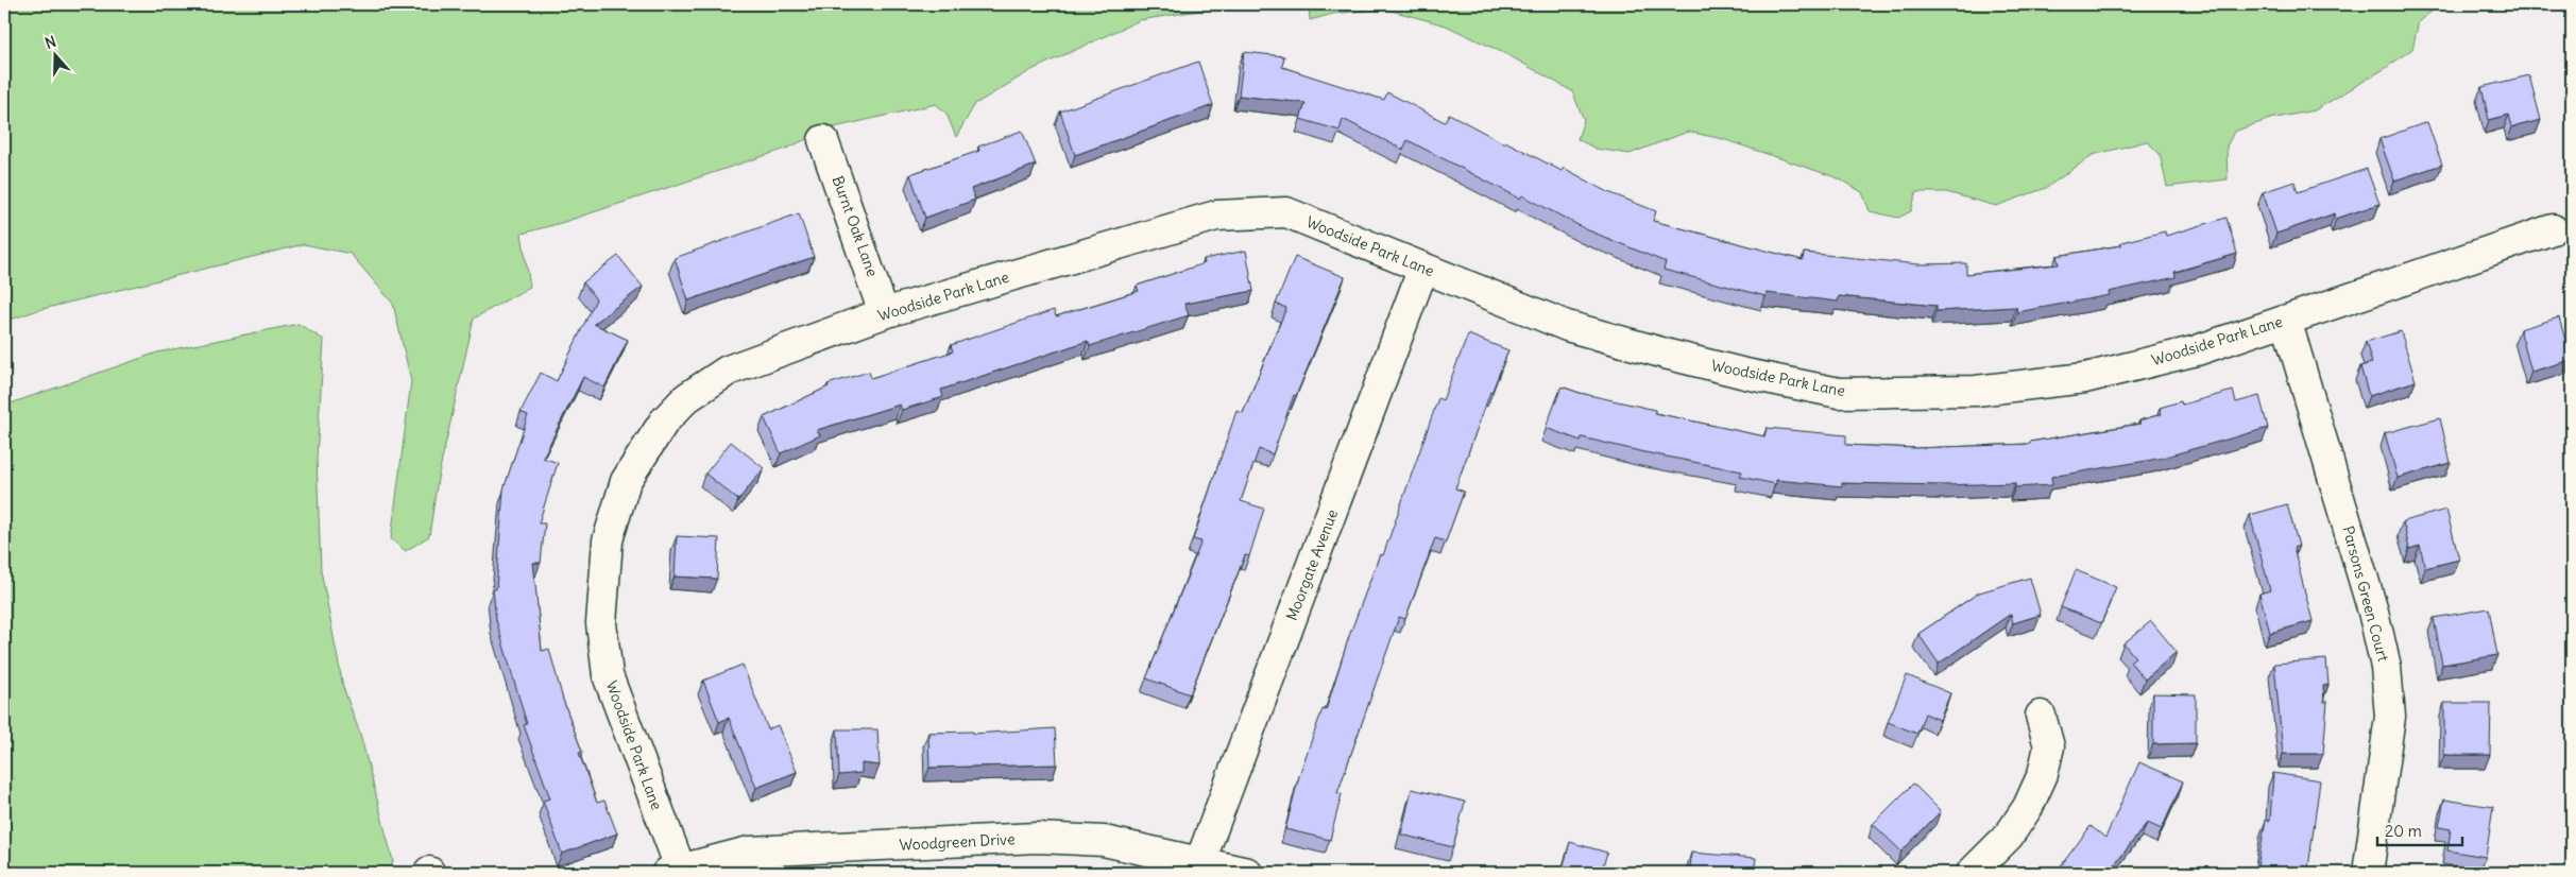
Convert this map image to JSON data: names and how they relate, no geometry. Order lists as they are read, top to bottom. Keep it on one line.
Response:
{"streets":{"street":["Burnt Oak Lane","Woodside Park Lane","Moorgate Avenue","Parsons Green Court","Woodgreen Drive"]},"crossings":[["Burnt Oak Lane","Woodside Park Lane"],["Woodside Park Lane","Moorgate Avenue"],["Woodside Park Lane","Parsons Green Court"],["Woodside Park Lane","Woodgreen Drive"],["Moorgate Avenue","Woodgreen Drive"]],"scale_bar":"20 m","north":"top"}
